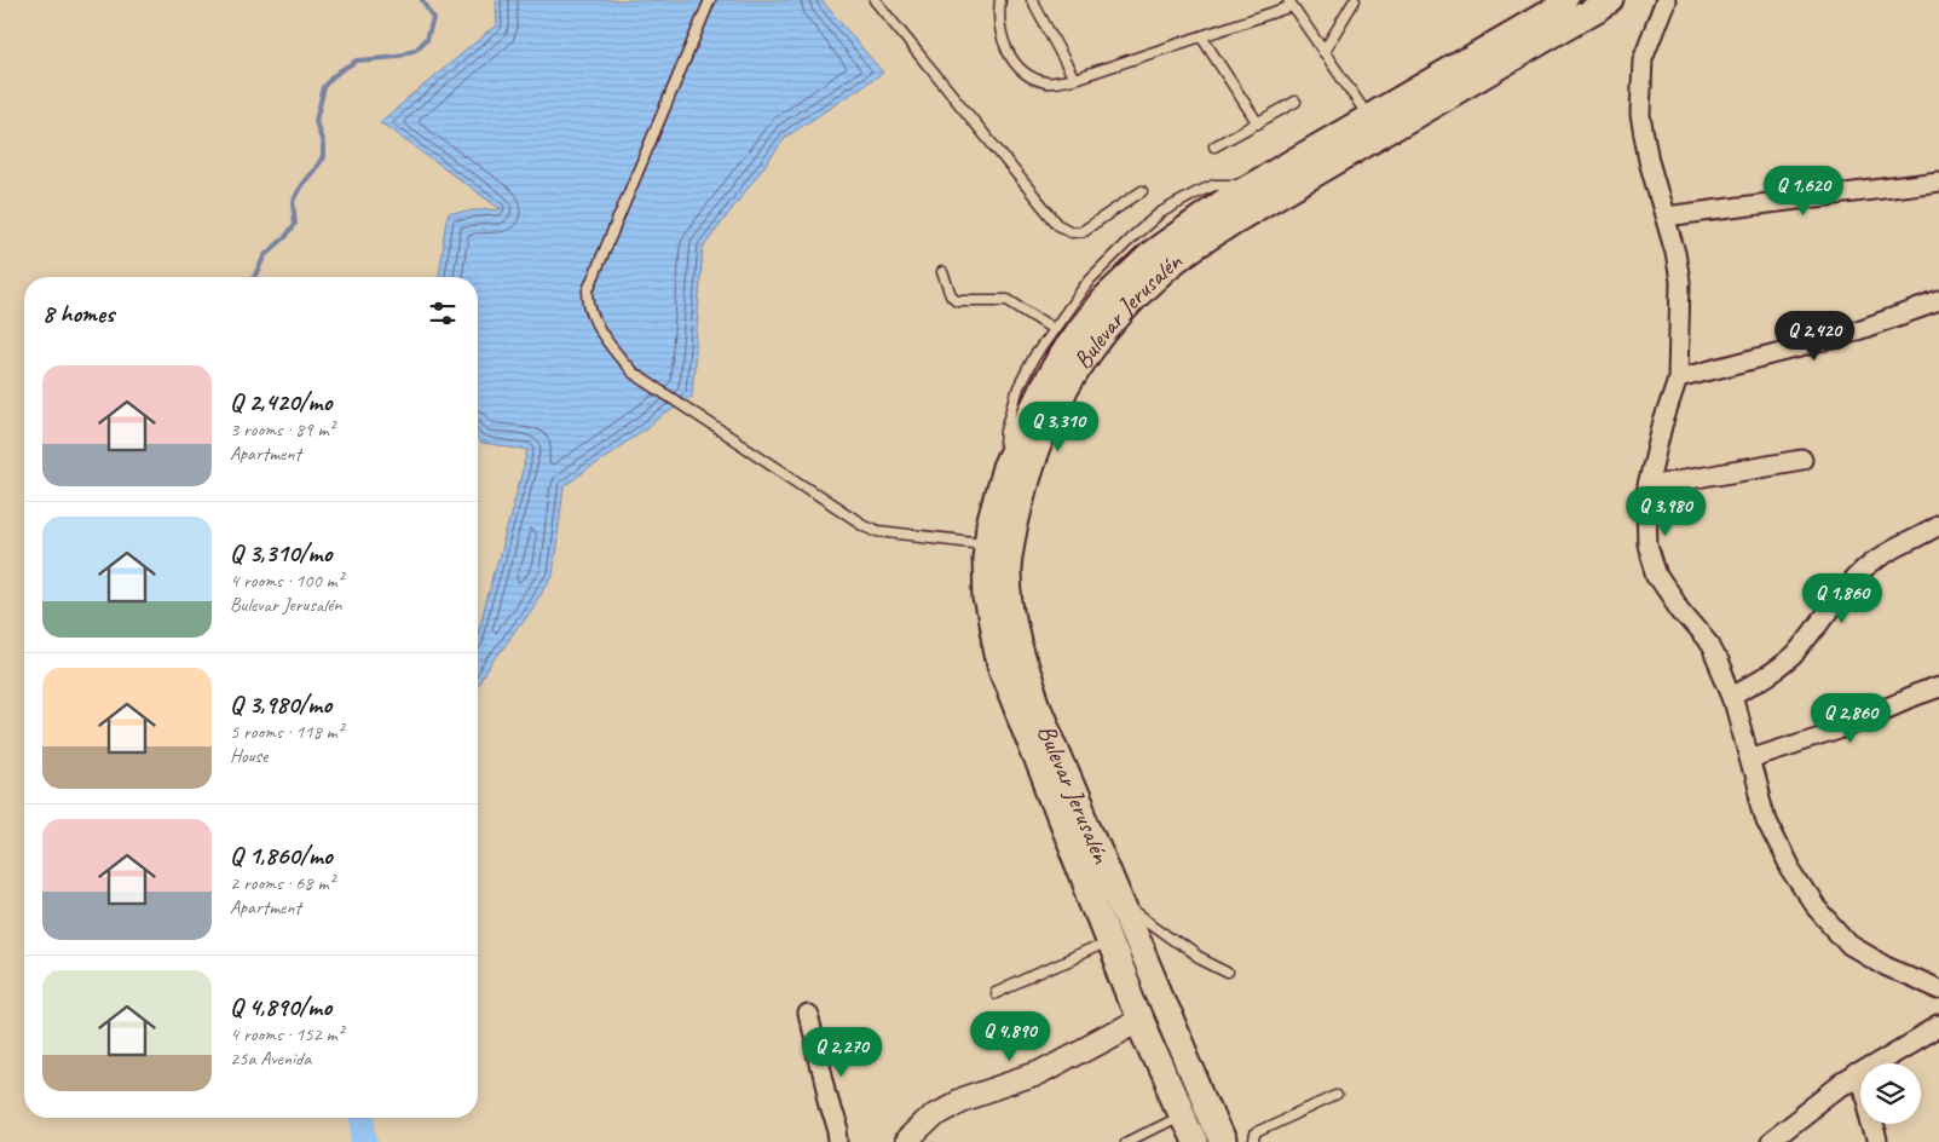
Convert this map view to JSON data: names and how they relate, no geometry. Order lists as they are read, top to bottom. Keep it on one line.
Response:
{"streets":{"main road":["Bulevar Jerusalén"]},"page":{"price":["Q 1,620","Q 2,420","Q 3,310","Q 3,980","Q 1,860","Q 2,860","Q 4,890","Q 2,270"],"heading":"8 homes","list":[{"name":"Q 2,420/mo","note":"3 rooms · 89 m² · Apartment"},{"name":"Q 3,310/mo","note":"4 rooms · 100 m² · Bulevar Jerusalén"},{"name":"Q 3,980/mo","note":"5 rooms · 118 m² · House"},{"name":"Q 1,860/mo","note":"2 rooms · 68 m² · Apartment"},{"name":"Q 4,890/mo","note":"4 rooms · 152 m² · 25a Avenida"}]}}
